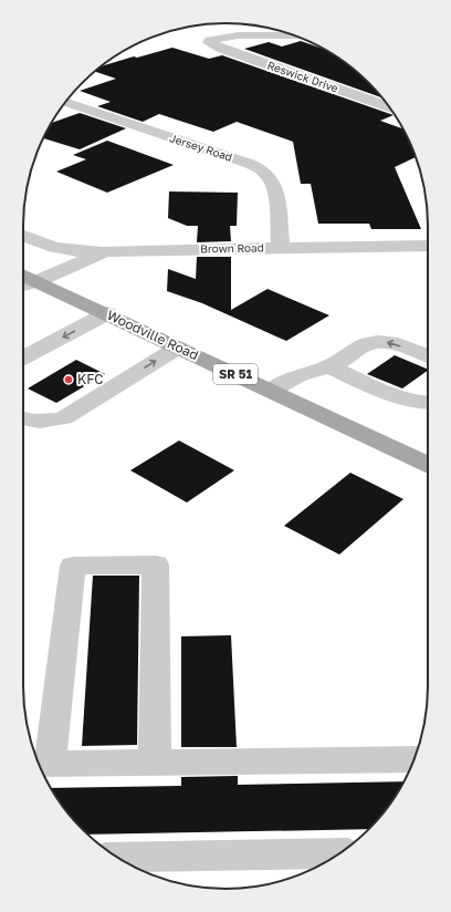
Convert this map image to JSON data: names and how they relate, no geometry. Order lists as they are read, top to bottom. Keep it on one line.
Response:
{"streets":{"main road":["Woodville Road","SR 51"],"street":["Reswick Drive","Jersey Road","Brown Road"]},"crossings":[["Jersey Road","Brown Road"],["Brown Road","Woodville Road"]],"places":["KFC"]}
